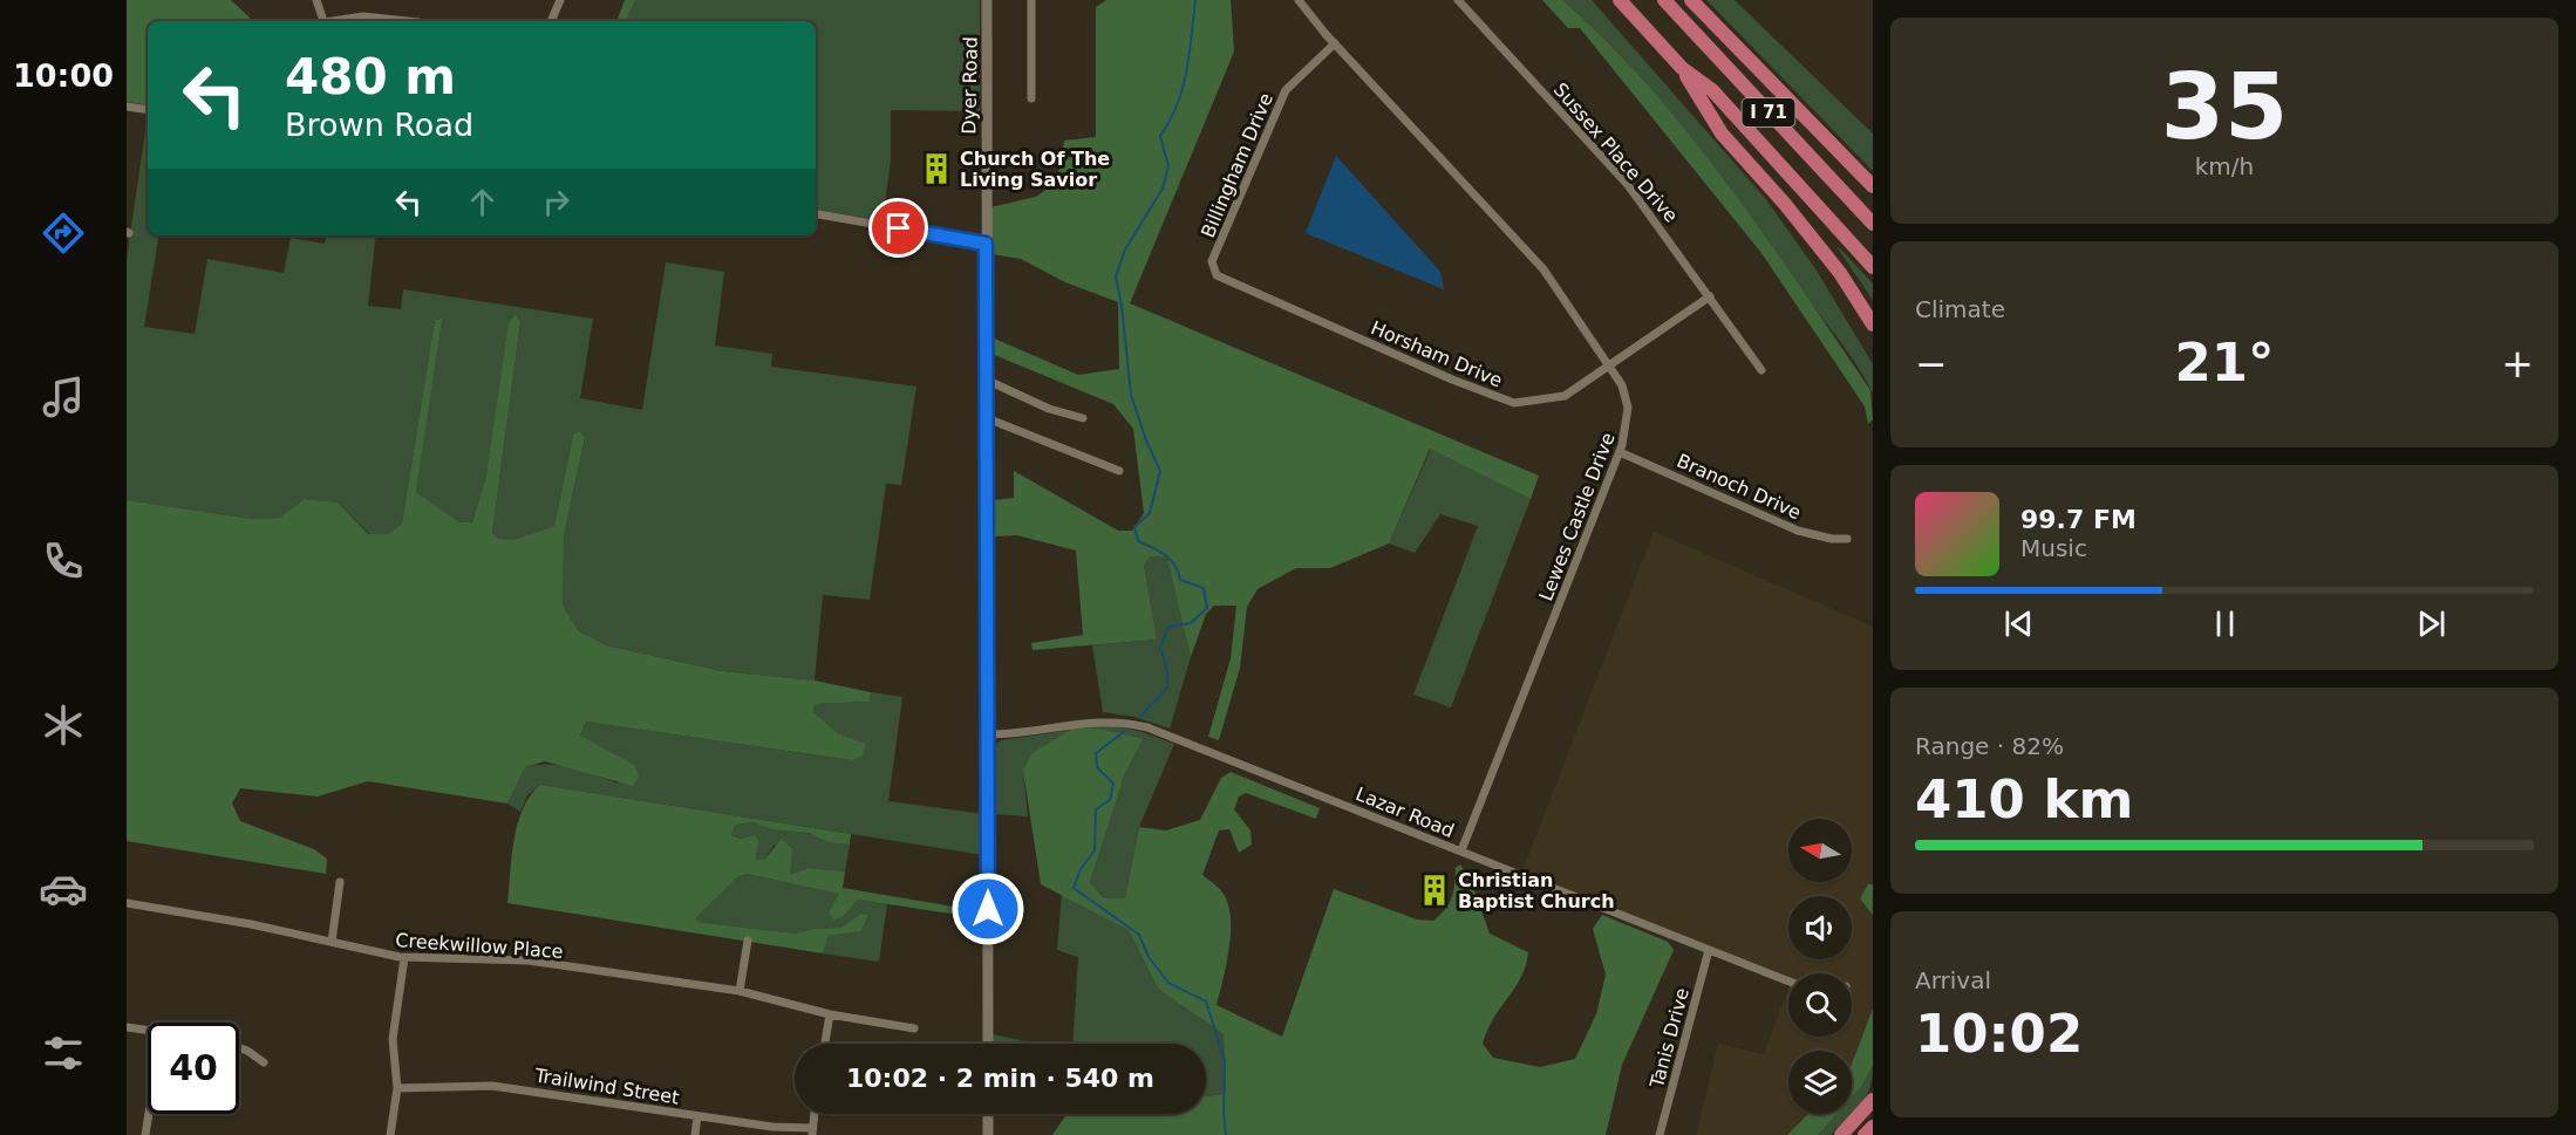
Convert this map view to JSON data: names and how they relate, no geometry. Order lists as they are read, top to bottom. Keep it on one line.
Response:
{"streets":{"highway":["I 71"],"street":["Dyer Road","Sussex Place Drive","Billingham Drive","Horsham Drive","Branoch Drive","Lewes Castle Drive","Lazar Road","Creekwillow Place","Tanis Drive","Trailwind Street"]},"crossings":[["Dyer Road","Lazar Road"],["Sussex Place Drive","Horsham Drive"],["Billingham Drive","Horsham Drive"],["Billingham Drive","Lewes Castle Drive"],["Horsham Drive","Lewes Castle Drive"],["Branoch Drive","Lewes Castle Drive"],["Lewes Castle Drive","Lazar Road"],["Lazar Road","Tanis Drive"]],"places":{"building":["Church Of The Living Savior","Christian Baptist Church"]},"north":"left","page":{"tabs":"10:00","tile":[["35","km/h"],"Climate",["Range · 82%","410 km"],["Arrival","10:02"]],"turn":["480 m","Brown Road"],"heat":["−","21°","+"],"song":["99.7 FM","Music"],"limit":"40","trip":"10:02 · 2 min · 540 m"}}
